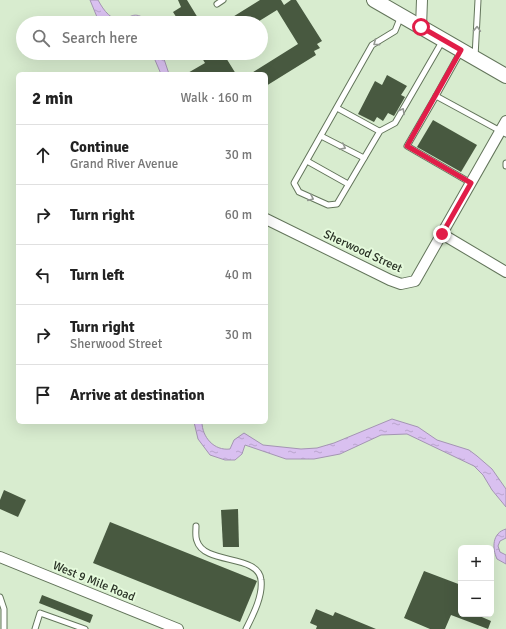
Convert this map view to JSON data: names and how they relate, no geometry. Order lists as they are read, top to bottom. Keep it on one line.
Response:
{"streets":{"street":["Sherwood Street","West 9 Mile Road"]},"page":{"search":"Search here","heading":["2 min","Walk · 160 m"],"list":[["Continue","Grand River Avenue","30 m"],["Turn right","60 m"],["Turn left","40 m"],["Turn right","Sherwood Street","30 m"],"Arrive at destination"],"map_buttons":["+","−"]}}
